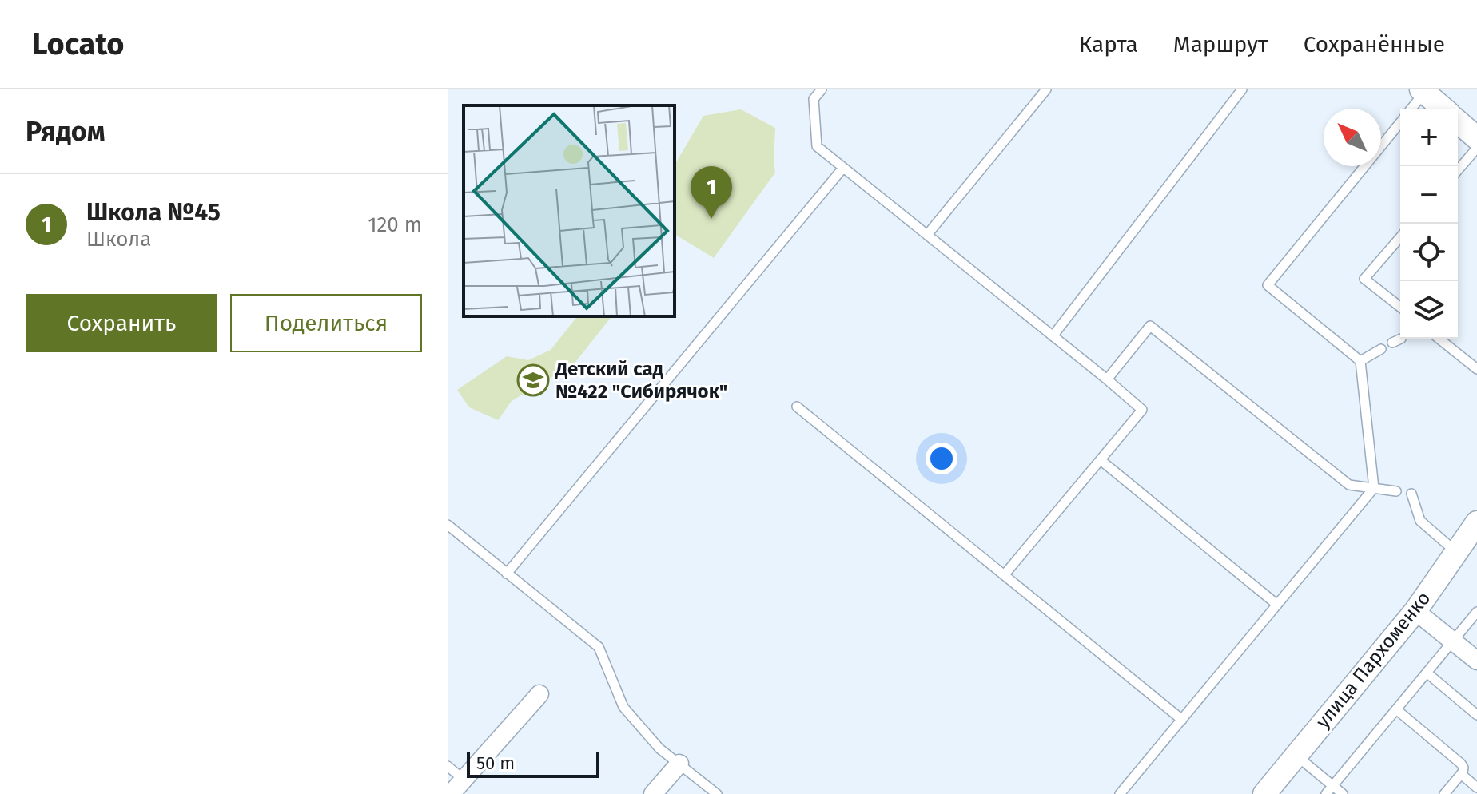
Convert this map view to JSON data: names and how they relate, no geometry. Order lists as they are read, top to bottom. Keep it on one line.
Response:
{"streets":{"street":["улица Пархоменко"]},"places":{"school or university":["Детский сад №422 \"Сибирячок\""]},"scale_bar":"50 m","north":"top left","page":{"header":"Locato","nav":["Карта","Маршрут","Сохранённые"],"heading":"Рядом","map_buttons":["+","−"],"pins":"1","list":[{"mark":"1","name":"Школа №45","note":"Школа","value":"120 m"}],"buttons":["Сохранить","Поделиться"],"scale":"50 m"}}
